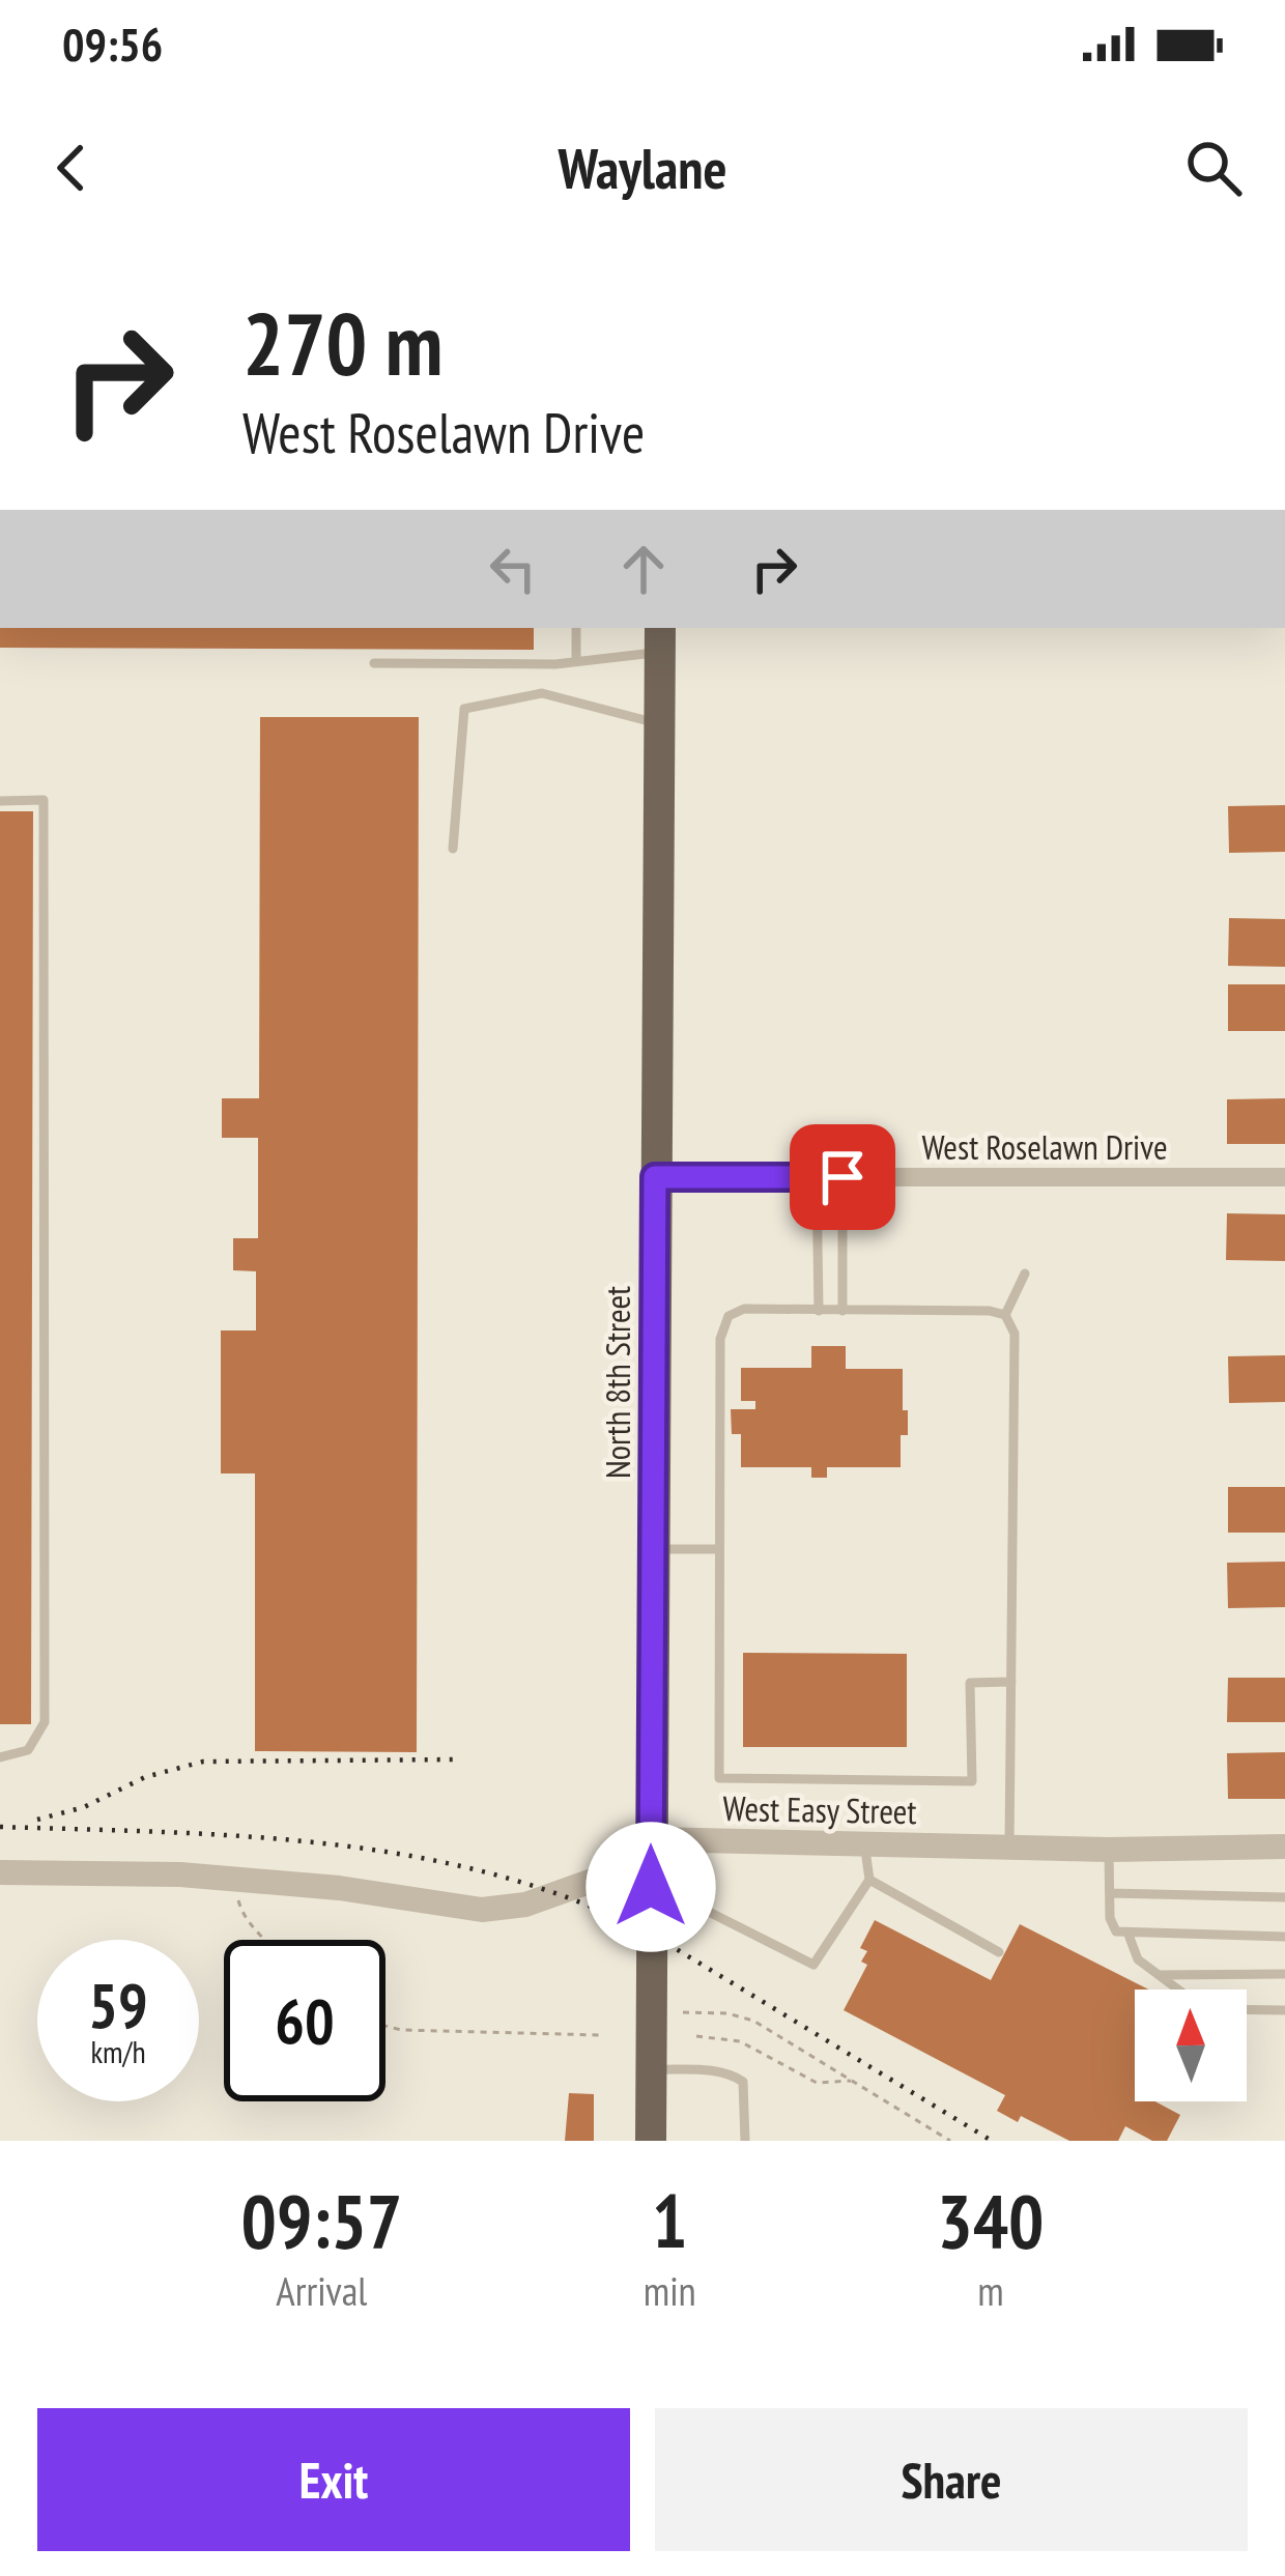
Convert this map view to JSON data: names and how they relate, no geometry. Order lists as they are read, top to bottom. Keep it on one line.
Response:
{"streets":{"main road":["North 8th Street"],"street":["West Roselawn Drive","West Easy Street"]},"crossings":[["West Roselawn Drive","North 8th Street"],["North 8th Street","West Easy Street"]],"north":"top","page":{"status":"09:56","header":"Waylane","turn":["270 m","West Roselawn Drive"],"speed":"59 km/h","limit":"60","eta":["09:57","Arrival","1","min","340","m"],"buttons":["Exit","Share"]}}
